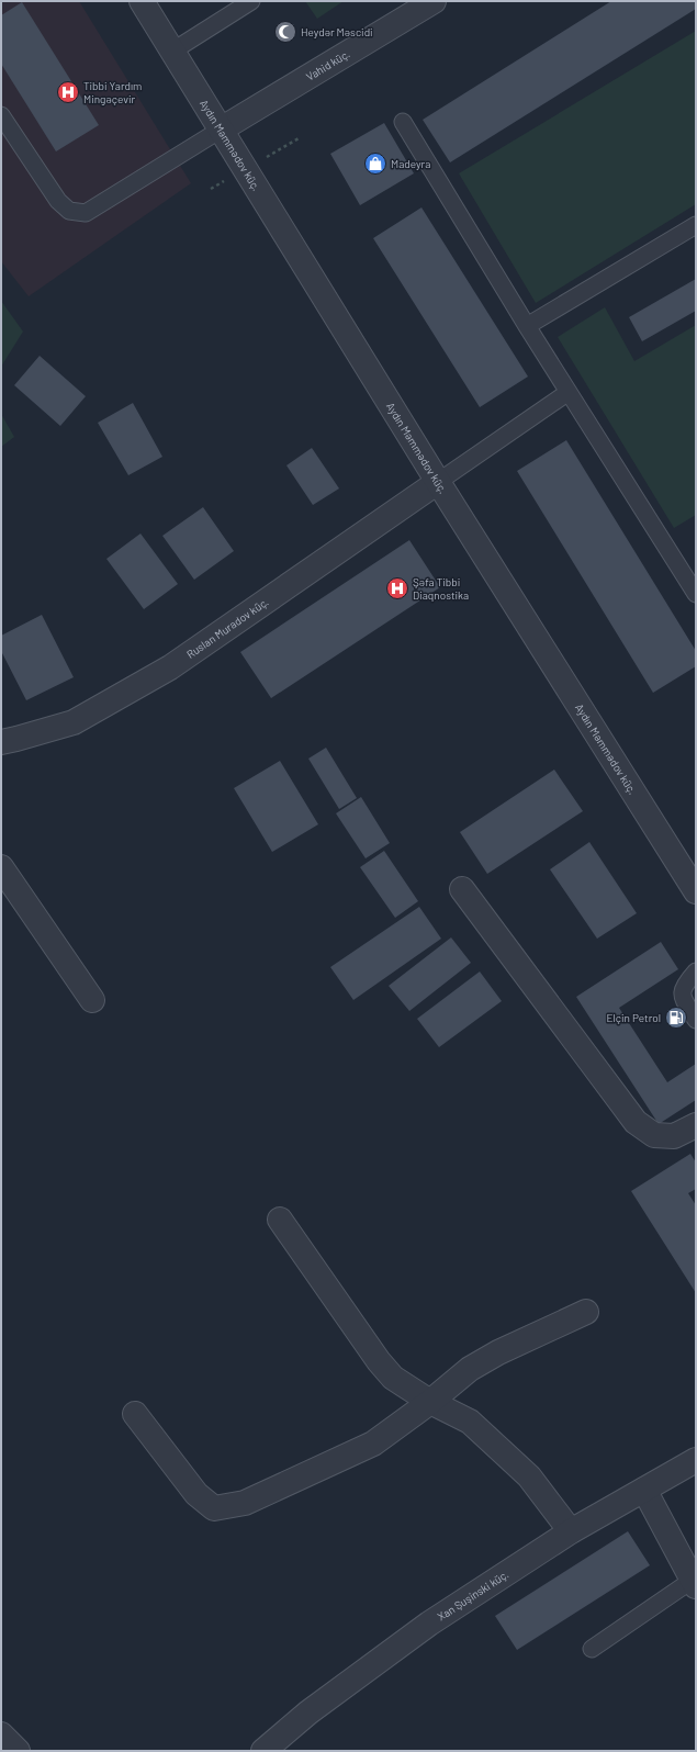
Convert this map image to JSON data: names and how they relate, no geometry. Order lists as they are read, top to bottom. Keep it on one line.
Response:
{"streets":{"street":["Vahid küç.","Aydın Məmmədov küç.","Ruslan Muradov küç.","Xan Şuşinski küç."]},"crossings":[["Vahid küç.","Aydın Məmmədov küç."],["Aydın Məmmədov küç.","Ruslan Muradov küç."]],"places":{"mosque":["Heydər Məscidi"],"hospital":["Tibbi Yardım Mingəçevir","Şəfa Tibbi Diaqnostika"],"shop":["Madeyra"],"fuel station":["Elçin Petrol"]}}
